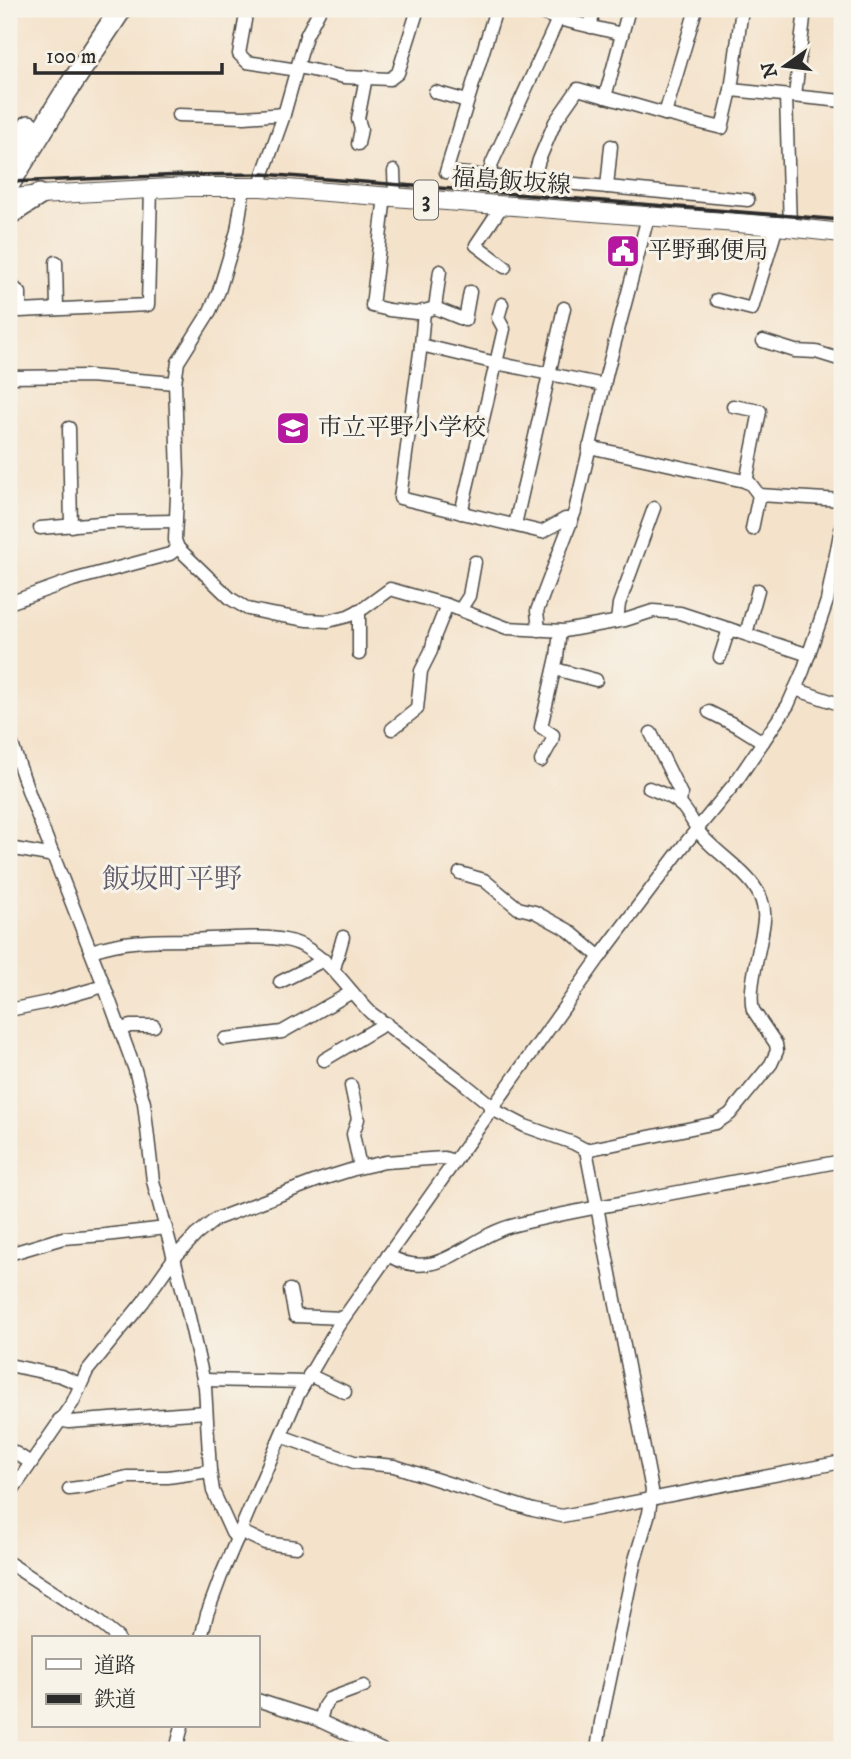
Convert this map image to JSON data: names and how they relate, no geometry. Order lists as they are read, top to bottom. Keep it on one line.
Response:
{"streets":{"main road":["福島飯坂線","3"]},"districts":["飯坂町平野"],"places":{"public building":["平野郵便局"],"school or university":["市立平野小学校"]},"legend":["道路","鉄道"],"scale_bar":"100 m","north":"left"}
